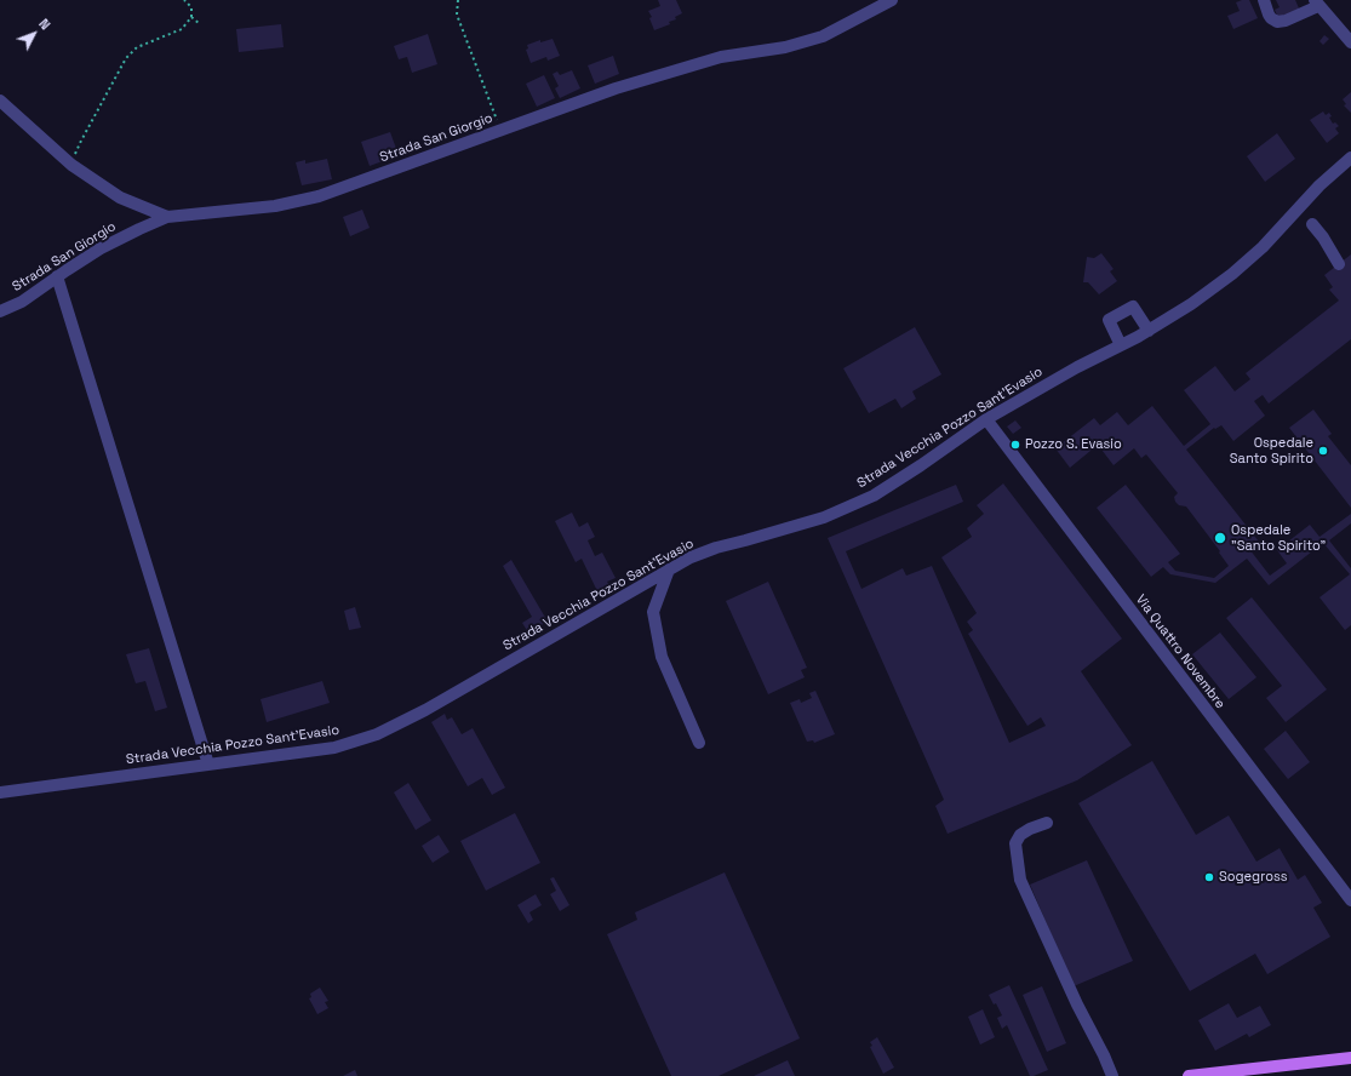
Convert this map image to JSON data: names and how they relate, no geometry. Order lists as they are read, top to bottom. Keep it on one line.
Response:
{"streets":{"street":["Strada San Giorgio","Strada Vecchia Pozzo Sant'Evasio","Via Quattro Novembre"]},"crossings":[["Strada Vecchia Pozzo Sant'Evasio","Via Quattro Novembre"]],"places":["Pozzo S. Evasio","Ospedale Santo Spirito","Ospedale \"Santo Spirito\"","Sogegross"],"north":"top right"}
